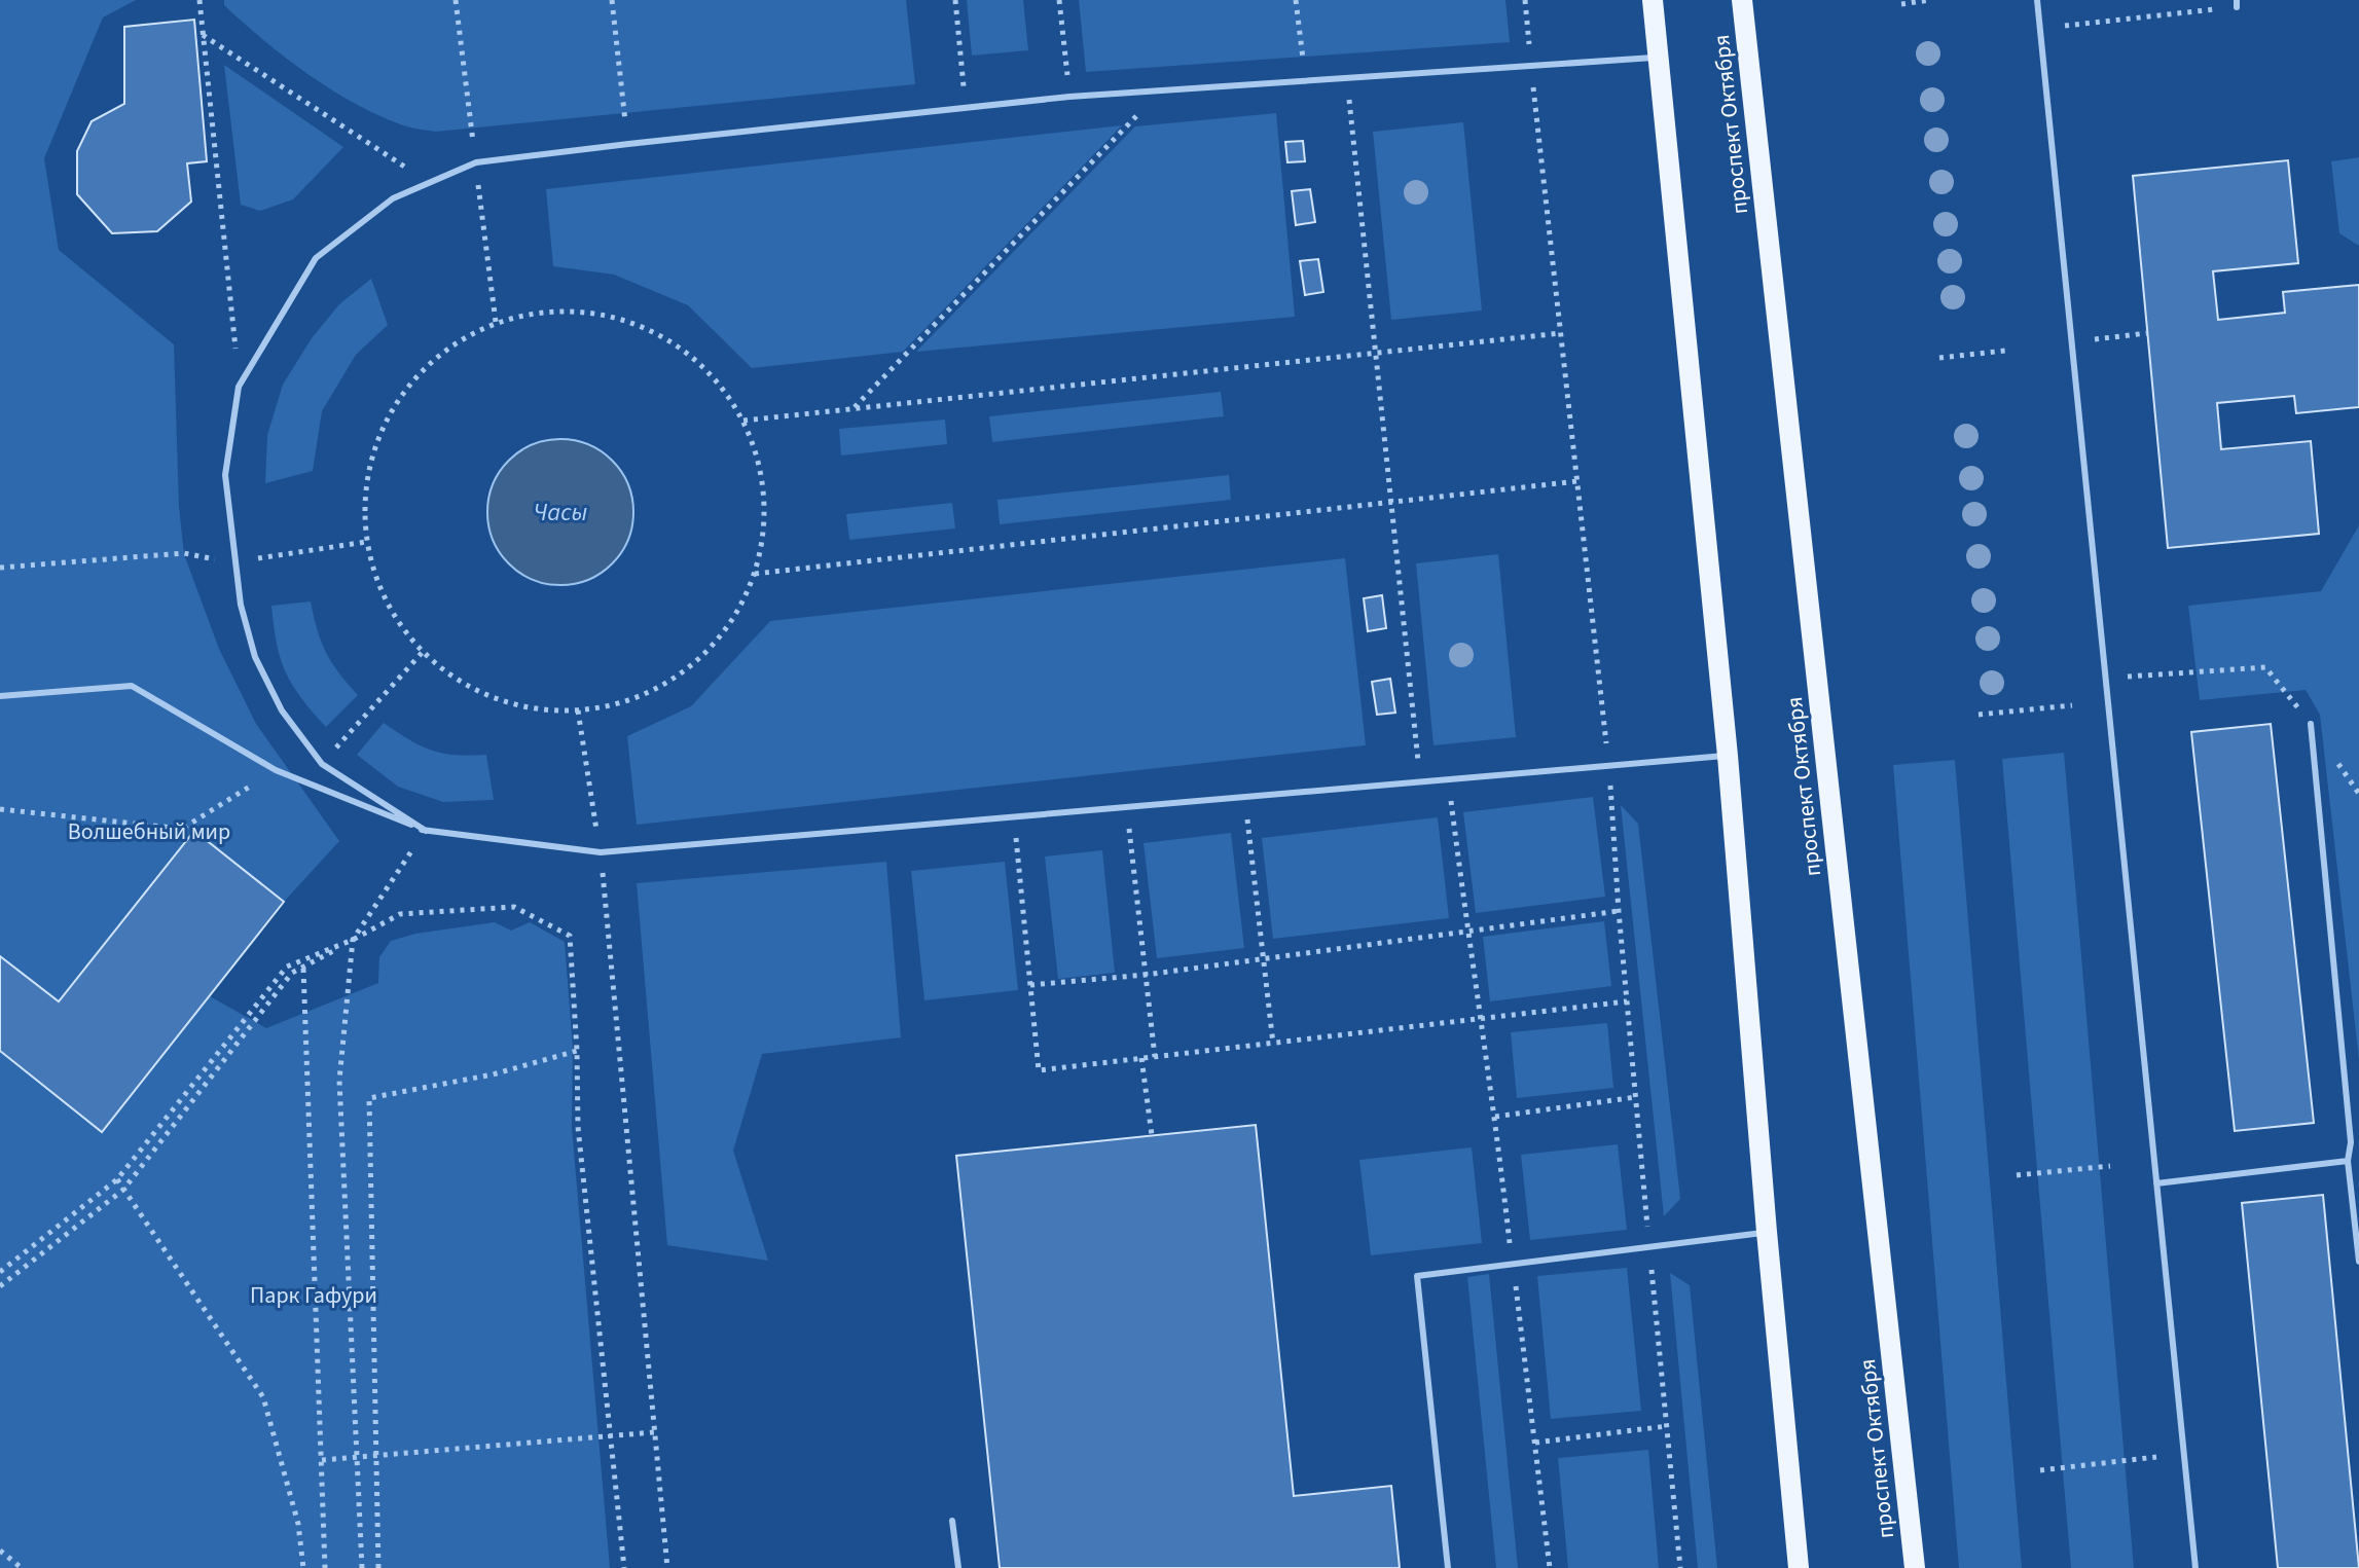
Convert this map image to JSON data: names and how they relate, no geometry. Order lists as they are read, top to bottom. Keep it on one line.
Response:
{"streets":{"main road":["проспект Октября"]},"water":["Часы"],"parks":["Волшебный мир","Парк Гафури"]}
